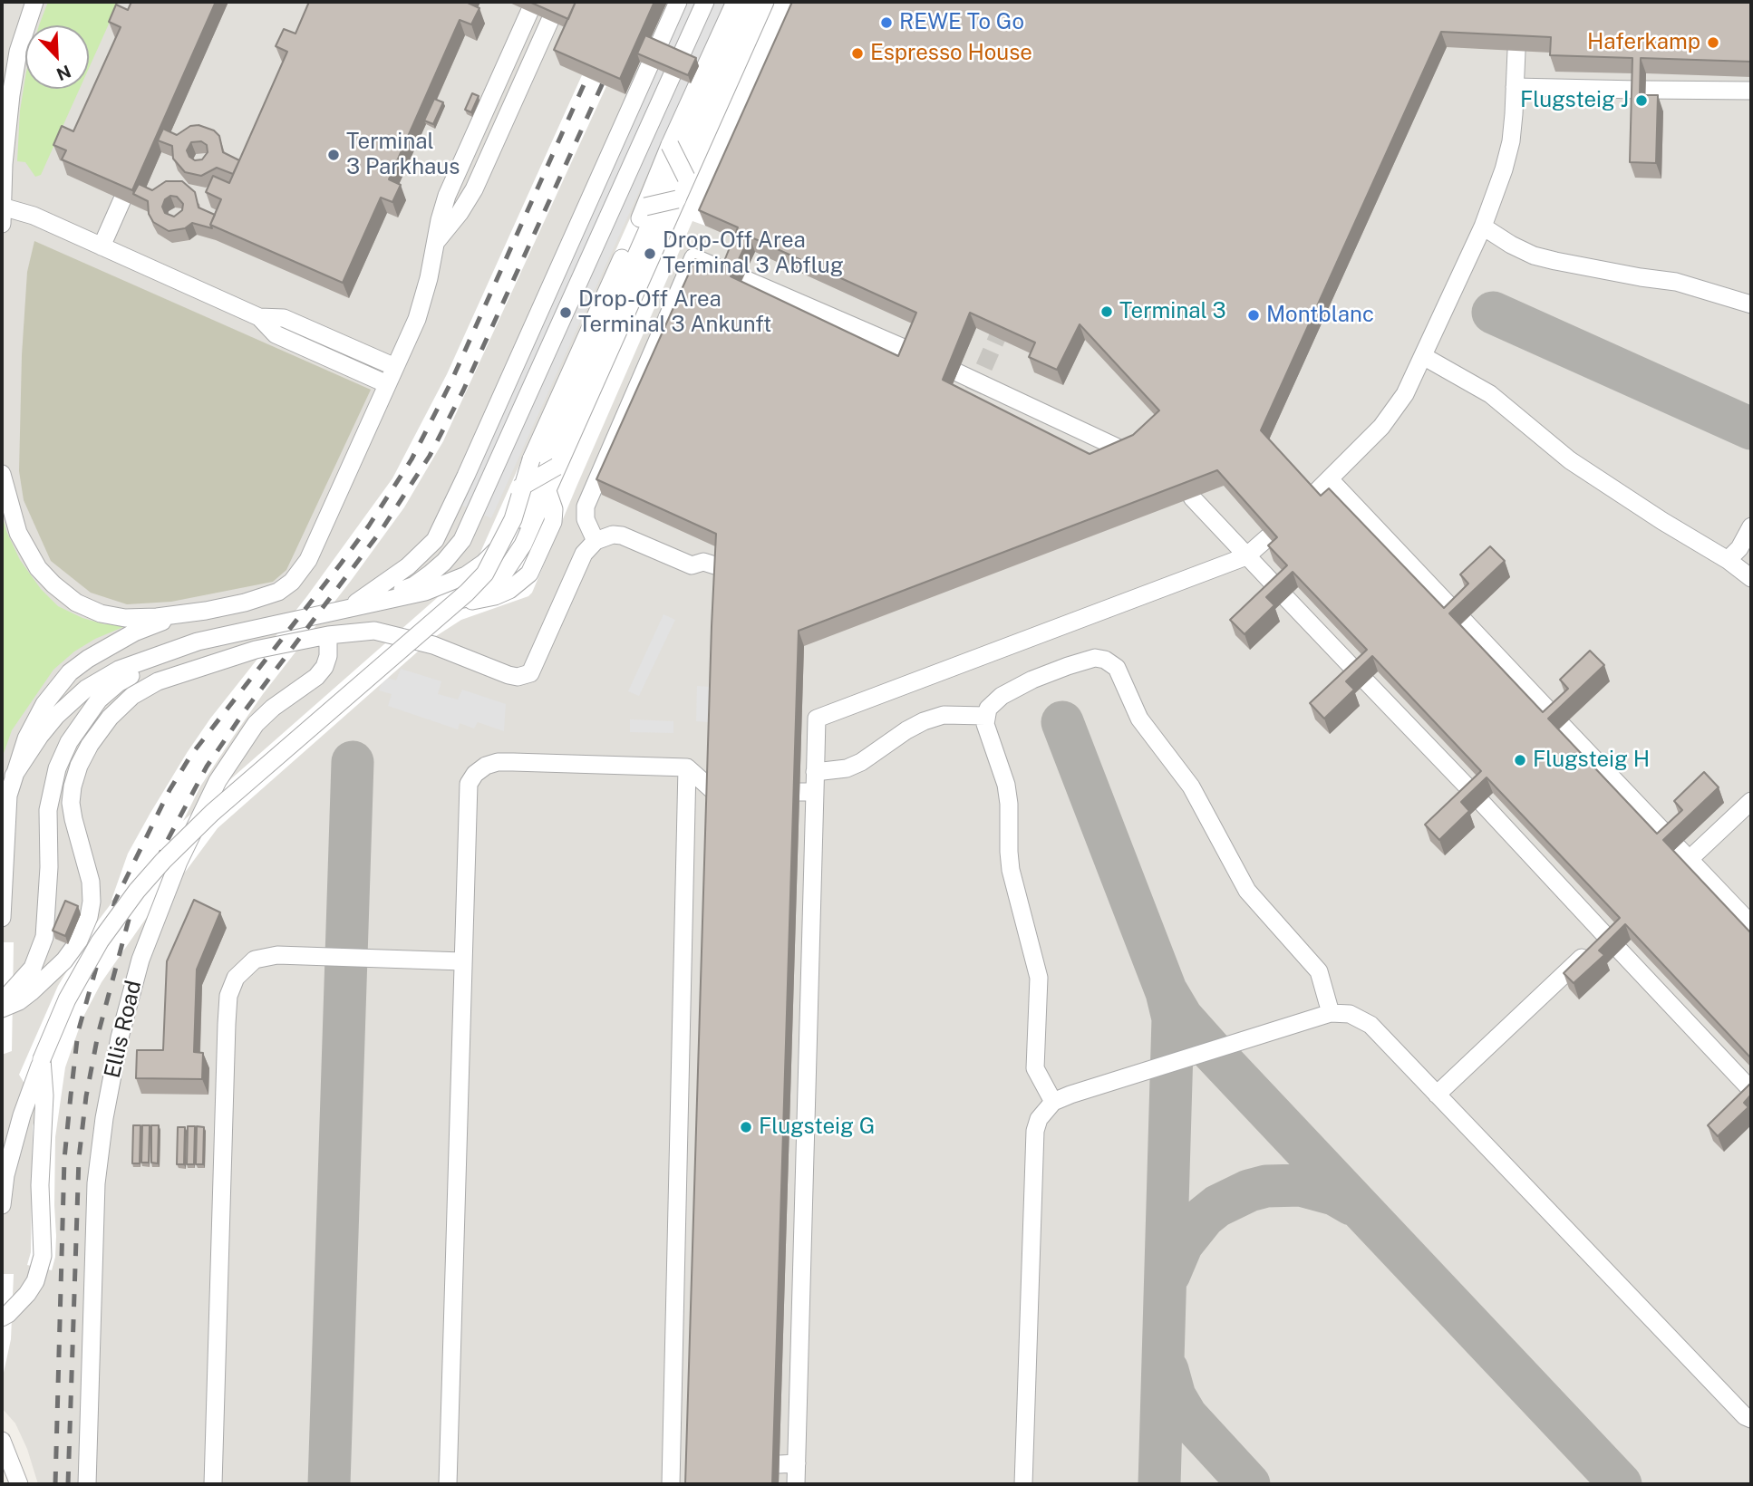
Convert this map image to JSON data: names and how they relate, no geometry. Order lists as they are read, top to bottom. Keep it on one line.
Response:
{"streets":{"street":["Ellis Road"]},"places":["REWE To Go","Haferkamp","Espresso House","Flugsteig J","Terminal 3 Parkhaus","Drop-Off Area Terminal 3 Abflug","Terminal 3","Drop-Off Area Terminal 3 Ankunft","Montblanc","Flugsteig H","Flugsteig G"],"north":"bottom right"}
